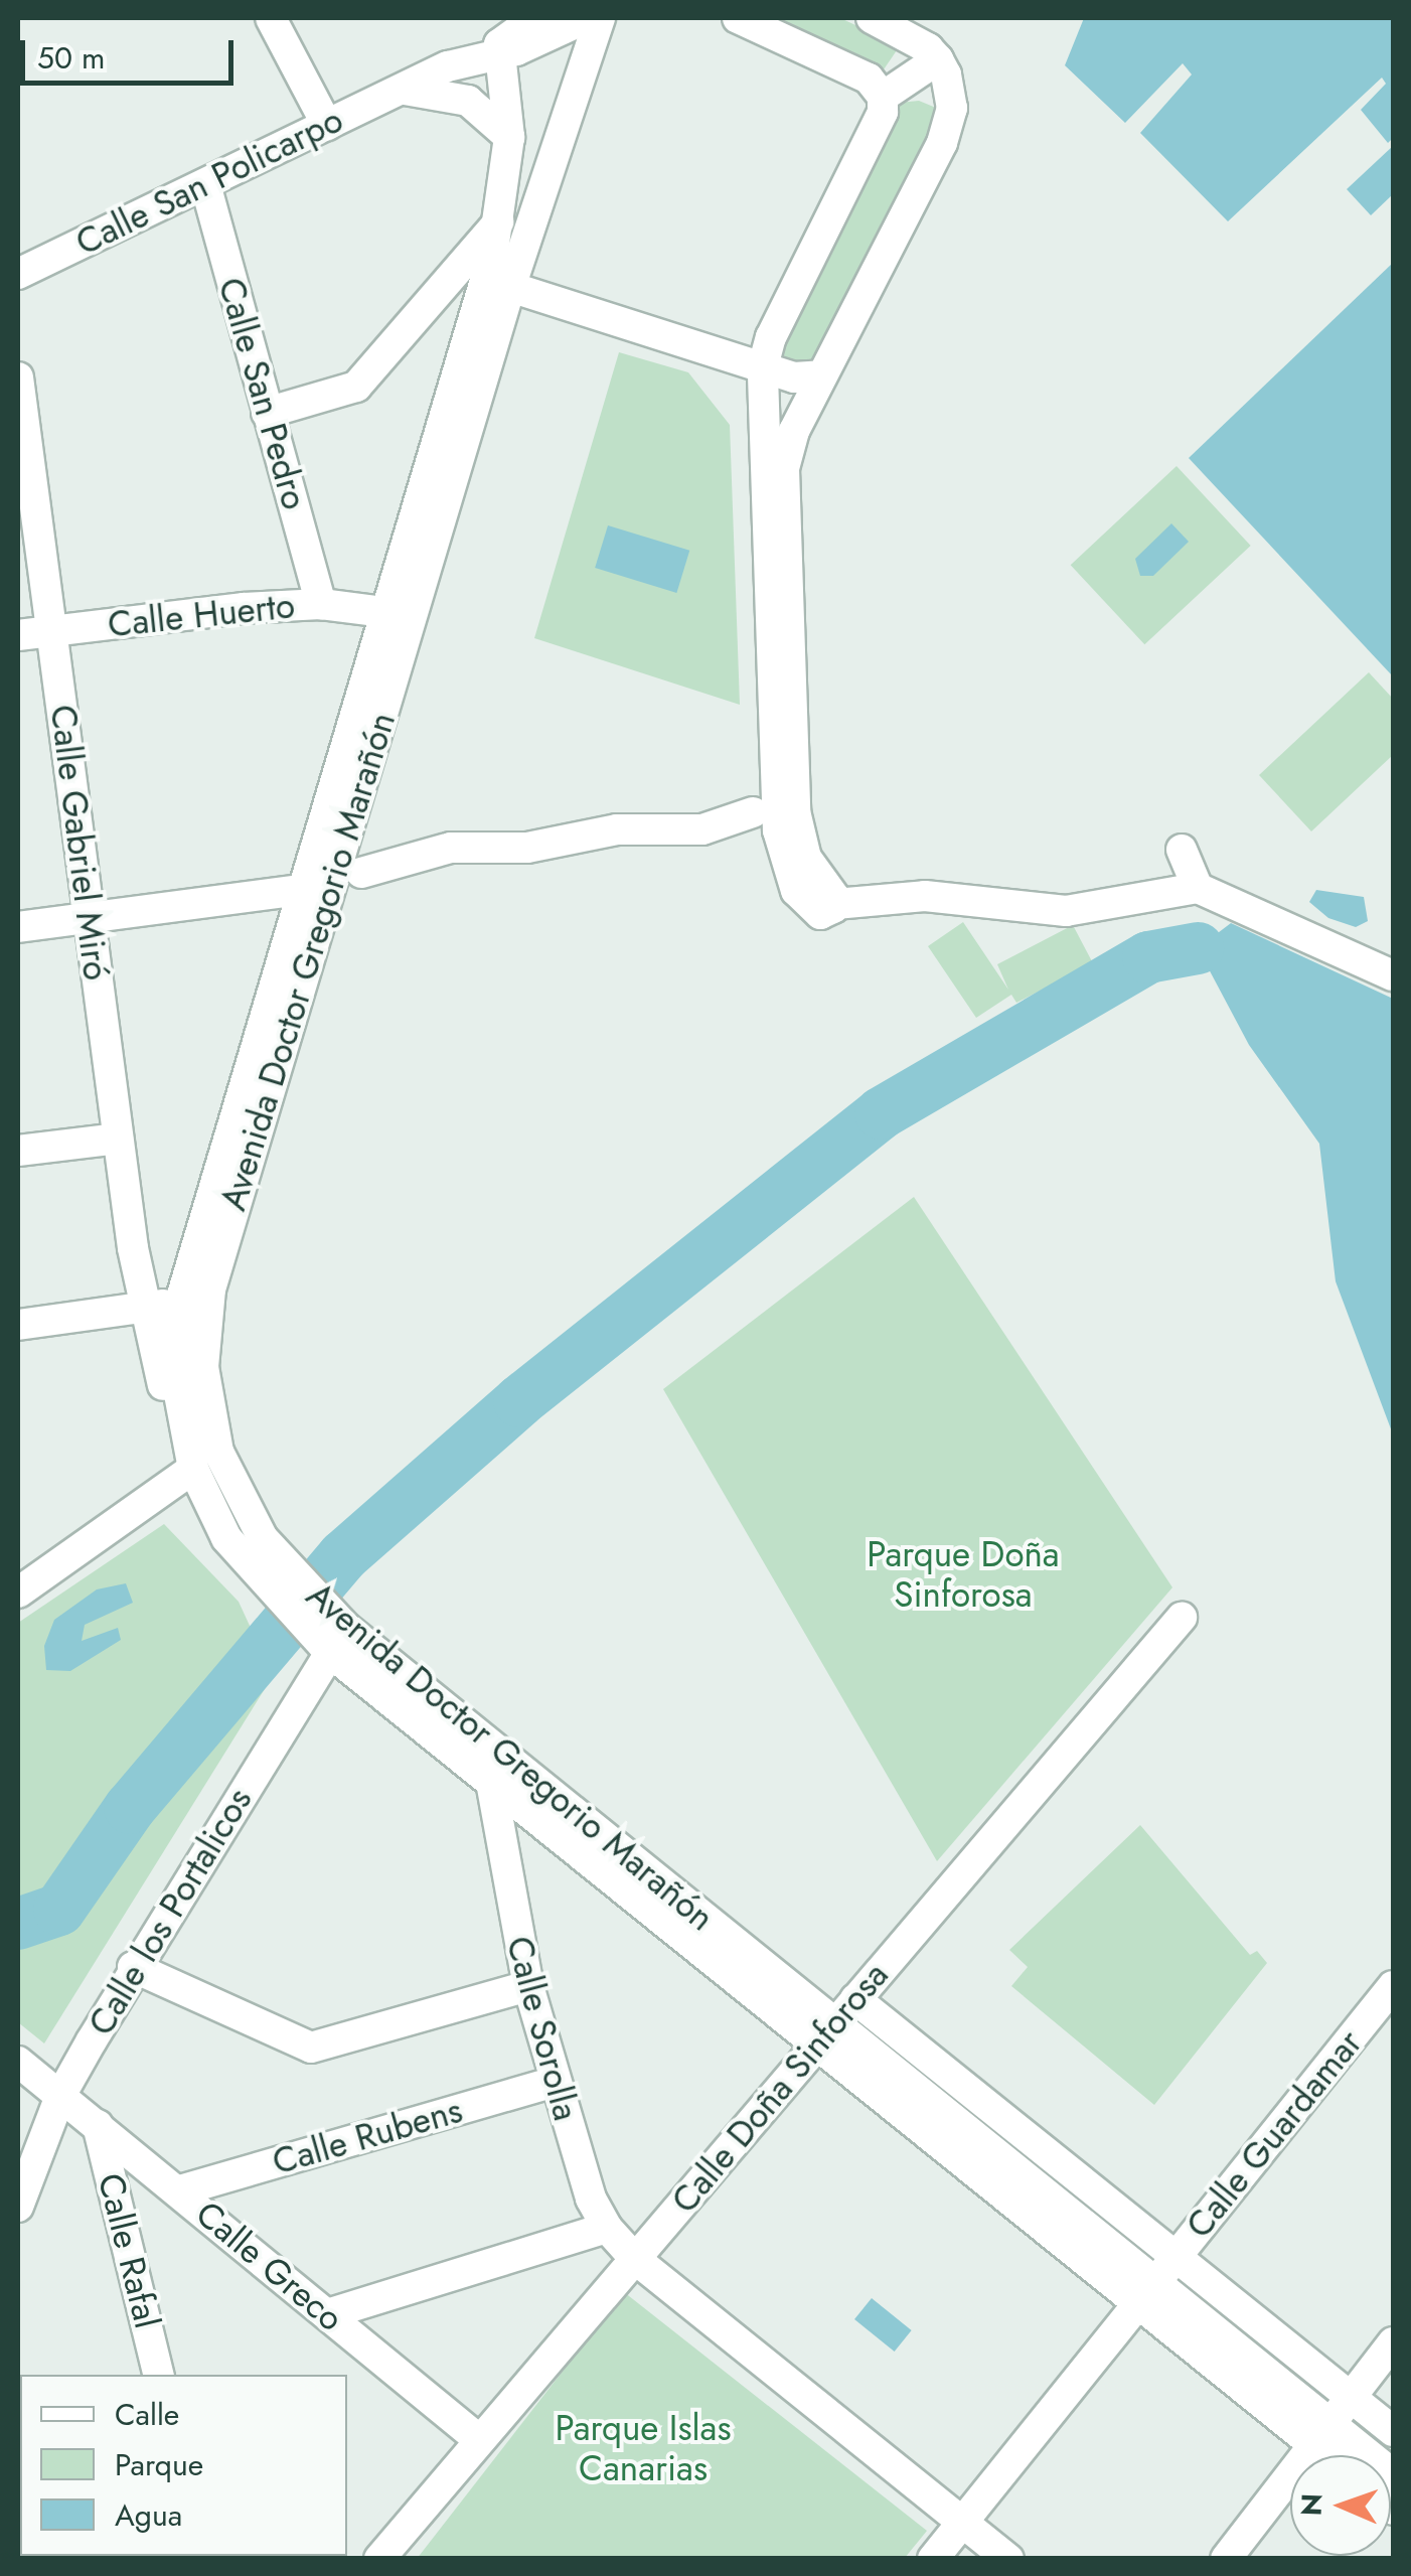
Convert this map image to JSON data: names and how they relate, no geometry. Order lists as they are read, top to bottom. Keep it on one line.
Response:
{"streets":{"street":["Calle San Policarpo","Calle San Pedro","Calle Huerto","Calle Gabriel Miró","Avenida Doctor Gregorio Marañón","Calle los Portalicos","Calle Sorolla","Calle Doña Sinforosa","Calle Guardamar","Calle Rubens","Calle Rafal","Calle Greco"]},"crossings":[["Calle San Policarpo","Calle San Pedro"],["Calle San Policarpo","Avenida Doctor Gregorio Marañón"],["Calle San Pedro","Calle Huerto"],["Calle Huerto","Calle Gabriel Miró"],["Calle Huerto","Avenida Doctor Gregorio Marañón"],["Calle Gabriel Miró","Avenida Doctor Gregorio Marañón"],["Avenida Doctor Gregorio Marañón","Calle los Portalicos"],["Avenida Doctor Gregorio Marañón","Calle Sorolla"],["Avenida Doctor Gregorio Marañón","Calle Doña Sinforosa"],["Avenida Doctor Gregorio Marañón","Calle Guardamar"],["Calle los Portalicos","Calle Greco"],["Calle Sorolla","Calle Doña Sinforosa"],["Calle Sorolla","Calle Guardamar"],["Calle Sorolla","Calle Rubens"],["Calle Doña Sinforosa","Calle Greco"],["Calle Rubens","Calle Greco"],["Calle Rafal","Calle Greco"]],"parks":["Parque Doña Sinforosa","Parque Islas Canarias"],"legend":["Calle","Parque","Agua"],"scale_bar":"50 m","north":"left"}
